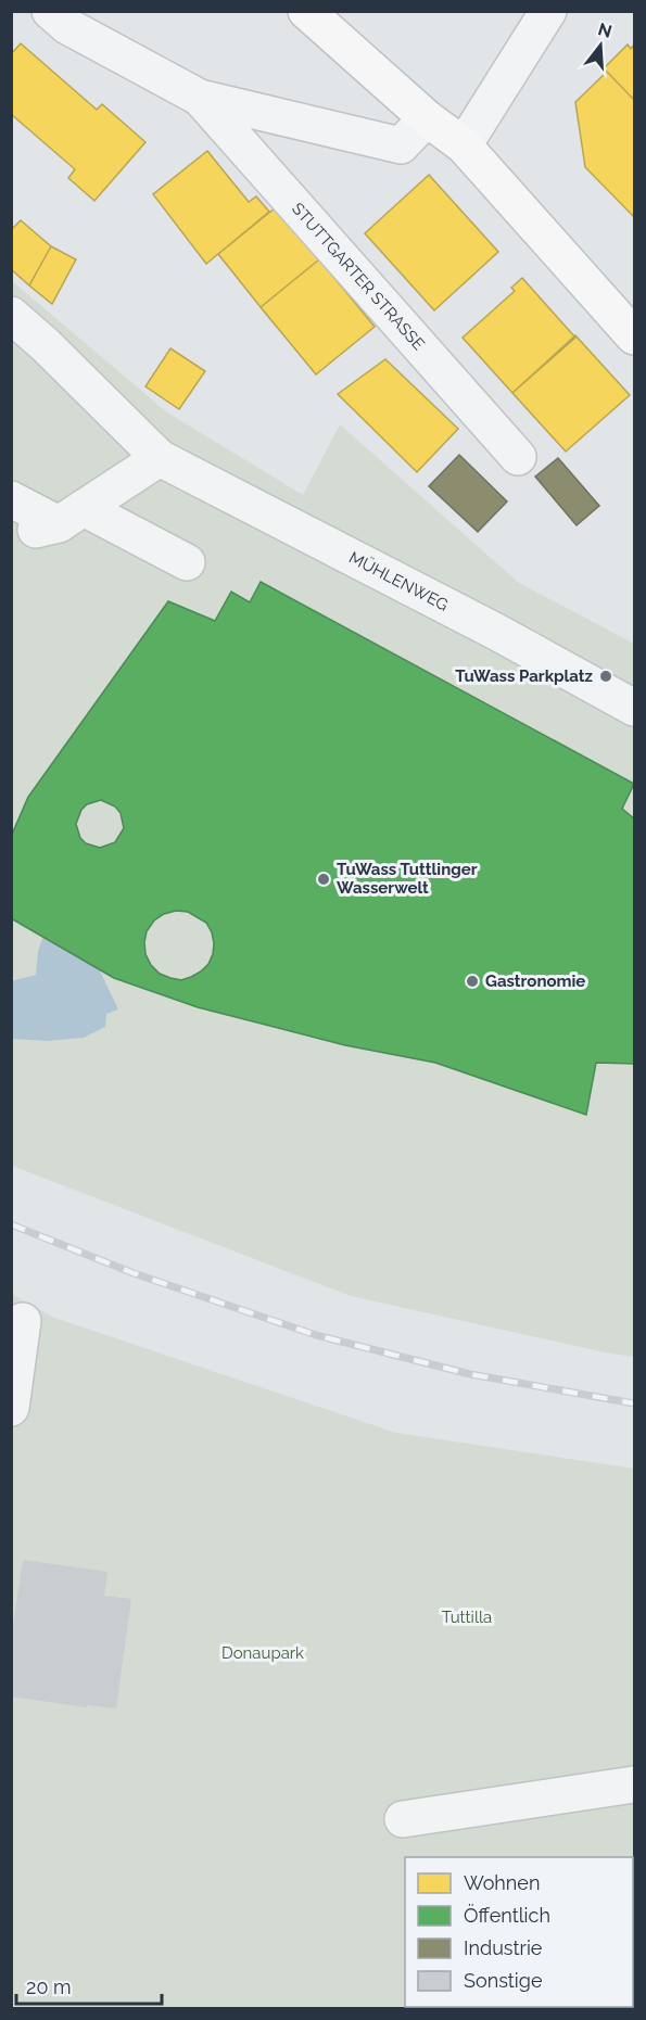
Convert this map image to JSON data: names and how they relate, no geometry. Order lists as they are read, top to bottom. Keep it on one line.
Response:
{"streets":{"street":["STUTTGARTER STRASSE","MÜHLENWEG"]},"parks":["Tuttilla","Donaupark"],"places":["TuWass Parkplatz","TuWass Tuttlinger Wasserwelt","Gastronomie"],"legend":["Wohnen","Öffentlich","Industrie","Sonstige"],"scale_bar":"20 m","north":"top"}
